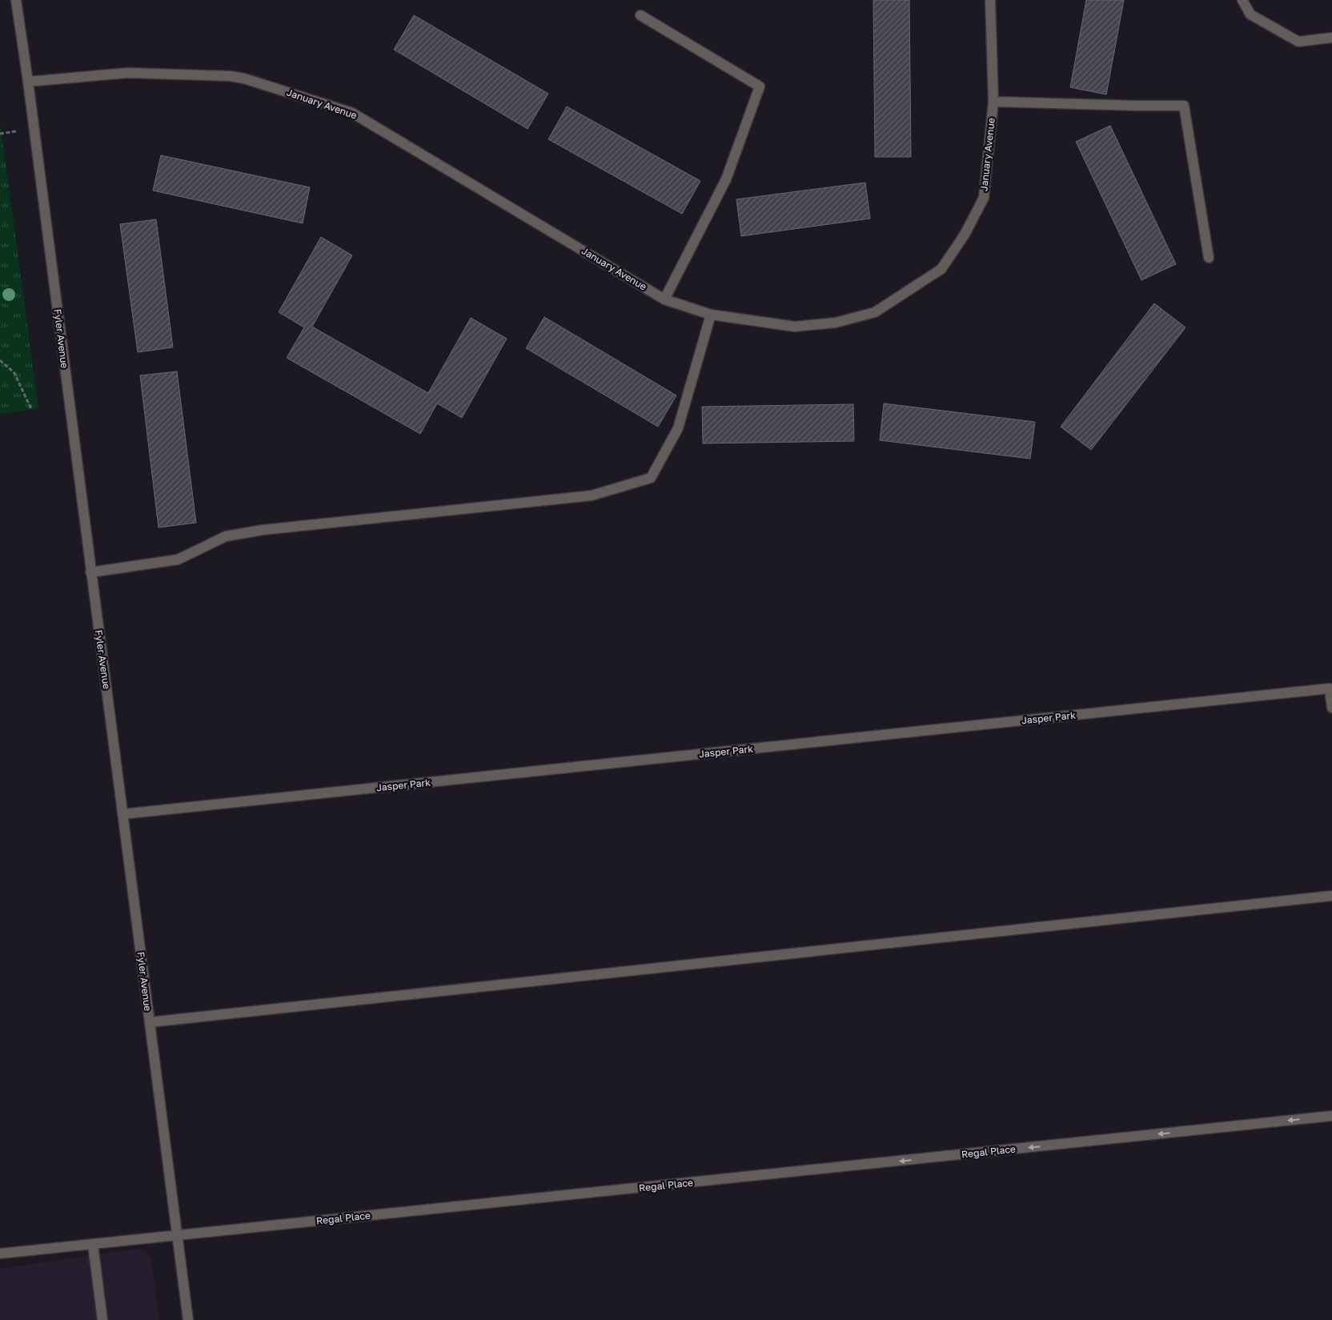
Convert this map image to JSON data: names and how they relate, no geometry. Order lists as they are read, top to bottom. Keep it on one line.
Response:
{"streets":{"street":["January Avenue","Fyler Avenue","Jasper Park","Regal Place"]},"crossings":[["January Avenue","Fyler Avenue"],["Fyler Avenue","Jasper Park"],["Fyler Avenue","Regal Place"]],"one_way":["Regal Place"]}
